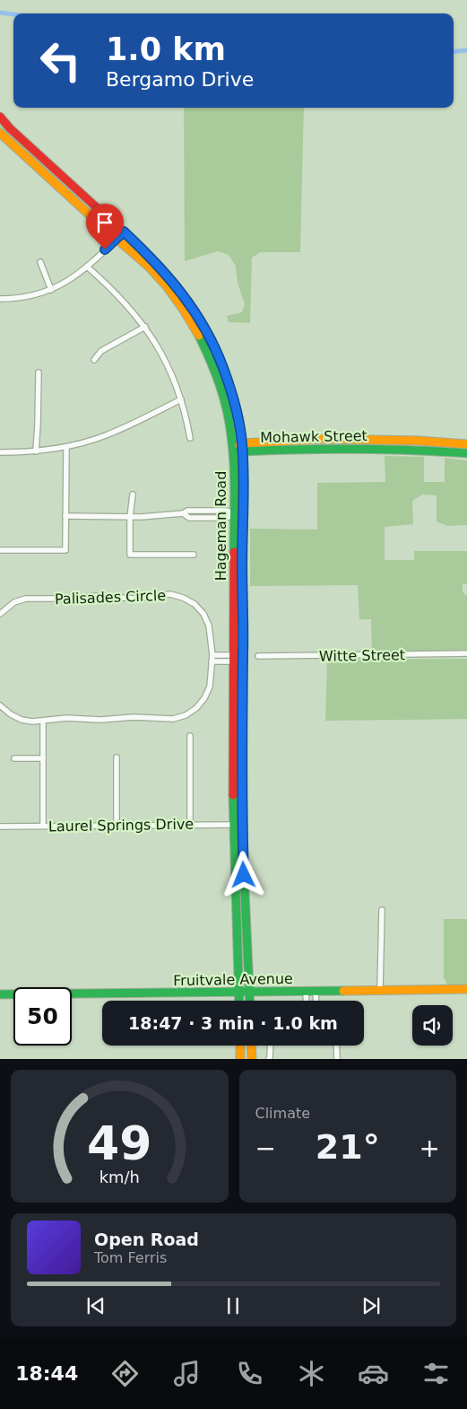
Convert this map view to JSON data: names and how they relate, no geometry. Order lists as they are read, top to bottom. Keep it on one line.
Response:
{"streets":{"main road":["Mohawk Street","Hageman Road","Fruitvale Avenue"],"street":["Palisades Circle","Witte Street","Laurel Springs Drive"]},"crossings":[["Mohawk Street","Hageman Road"],["Hageman Road","Laurel Springs Drive"],["Hageman Road","Fruitvale Avenue"]],"page":{"turn":["1.0 km","Bergamo Drive"],"limit":"50","trip":"18:47 · 3 min · 1.0 km","tile":"Climate","heat":["−","21°","+"],"song":["Open Road","Tom Ferris"],"tabs":"18:44","gauge":["49","km/h"]}}
